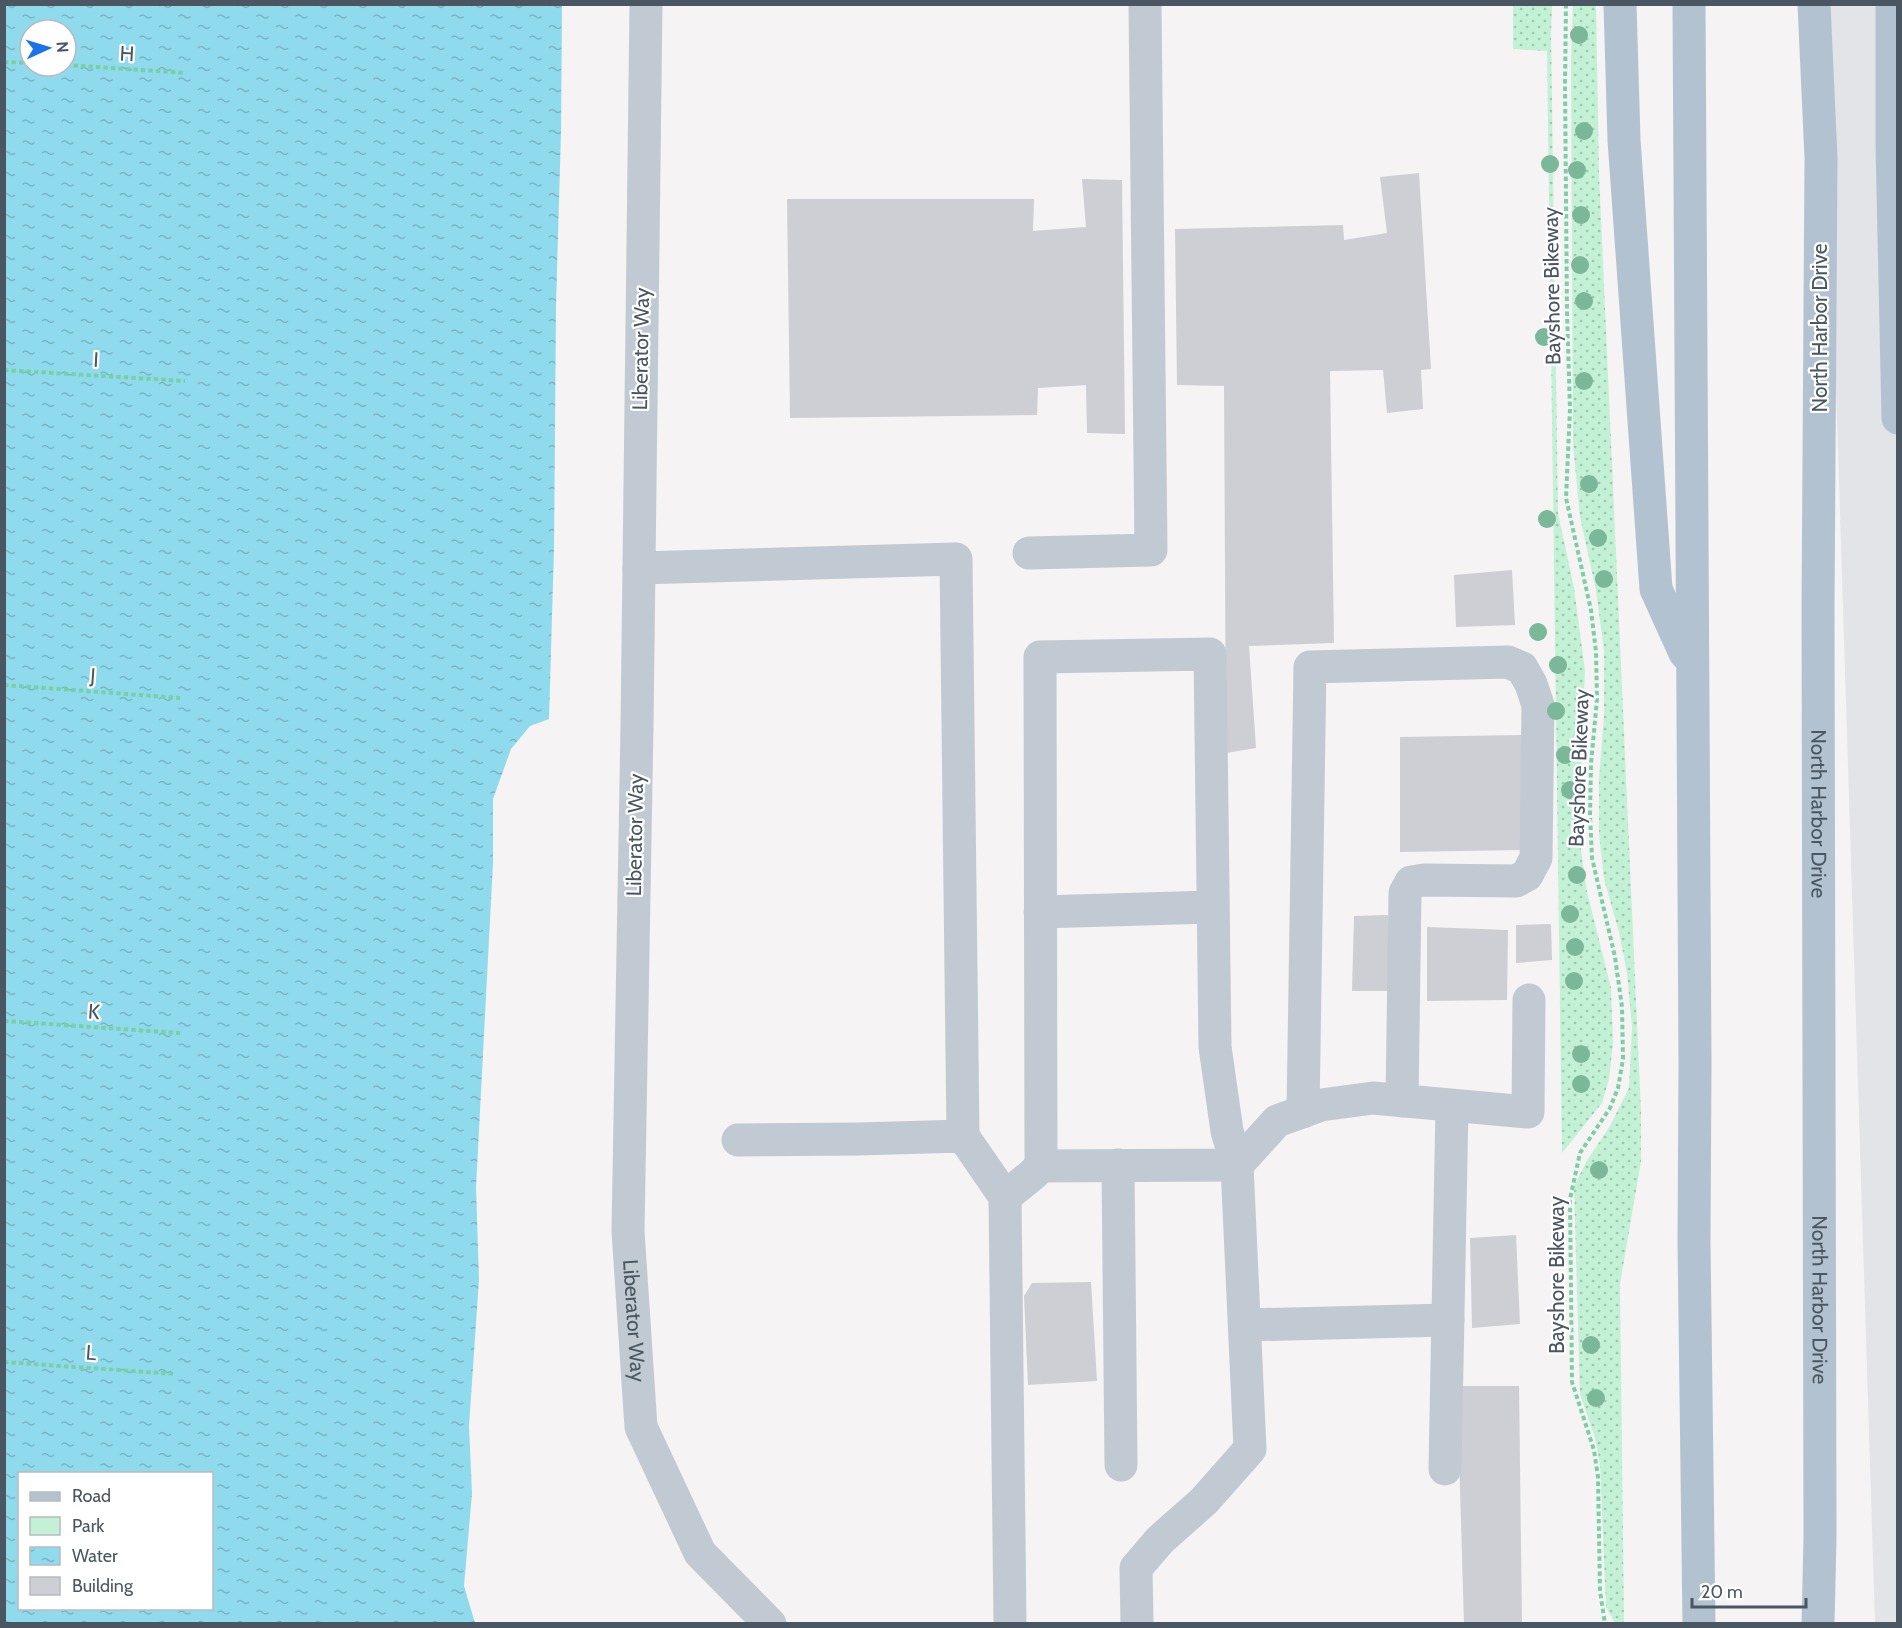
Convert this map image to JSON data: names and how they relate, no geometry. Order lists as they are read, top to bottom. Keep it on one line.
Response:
{"streets":{"main road":["North Harbor Drive"],"street":["Liberator Way"],"path":["H","Bayshore Bikeway","I","J","K","L"]},"legend":["Road","Park","Water","Building"],"scale_bar":"20 m","north":"right"}
